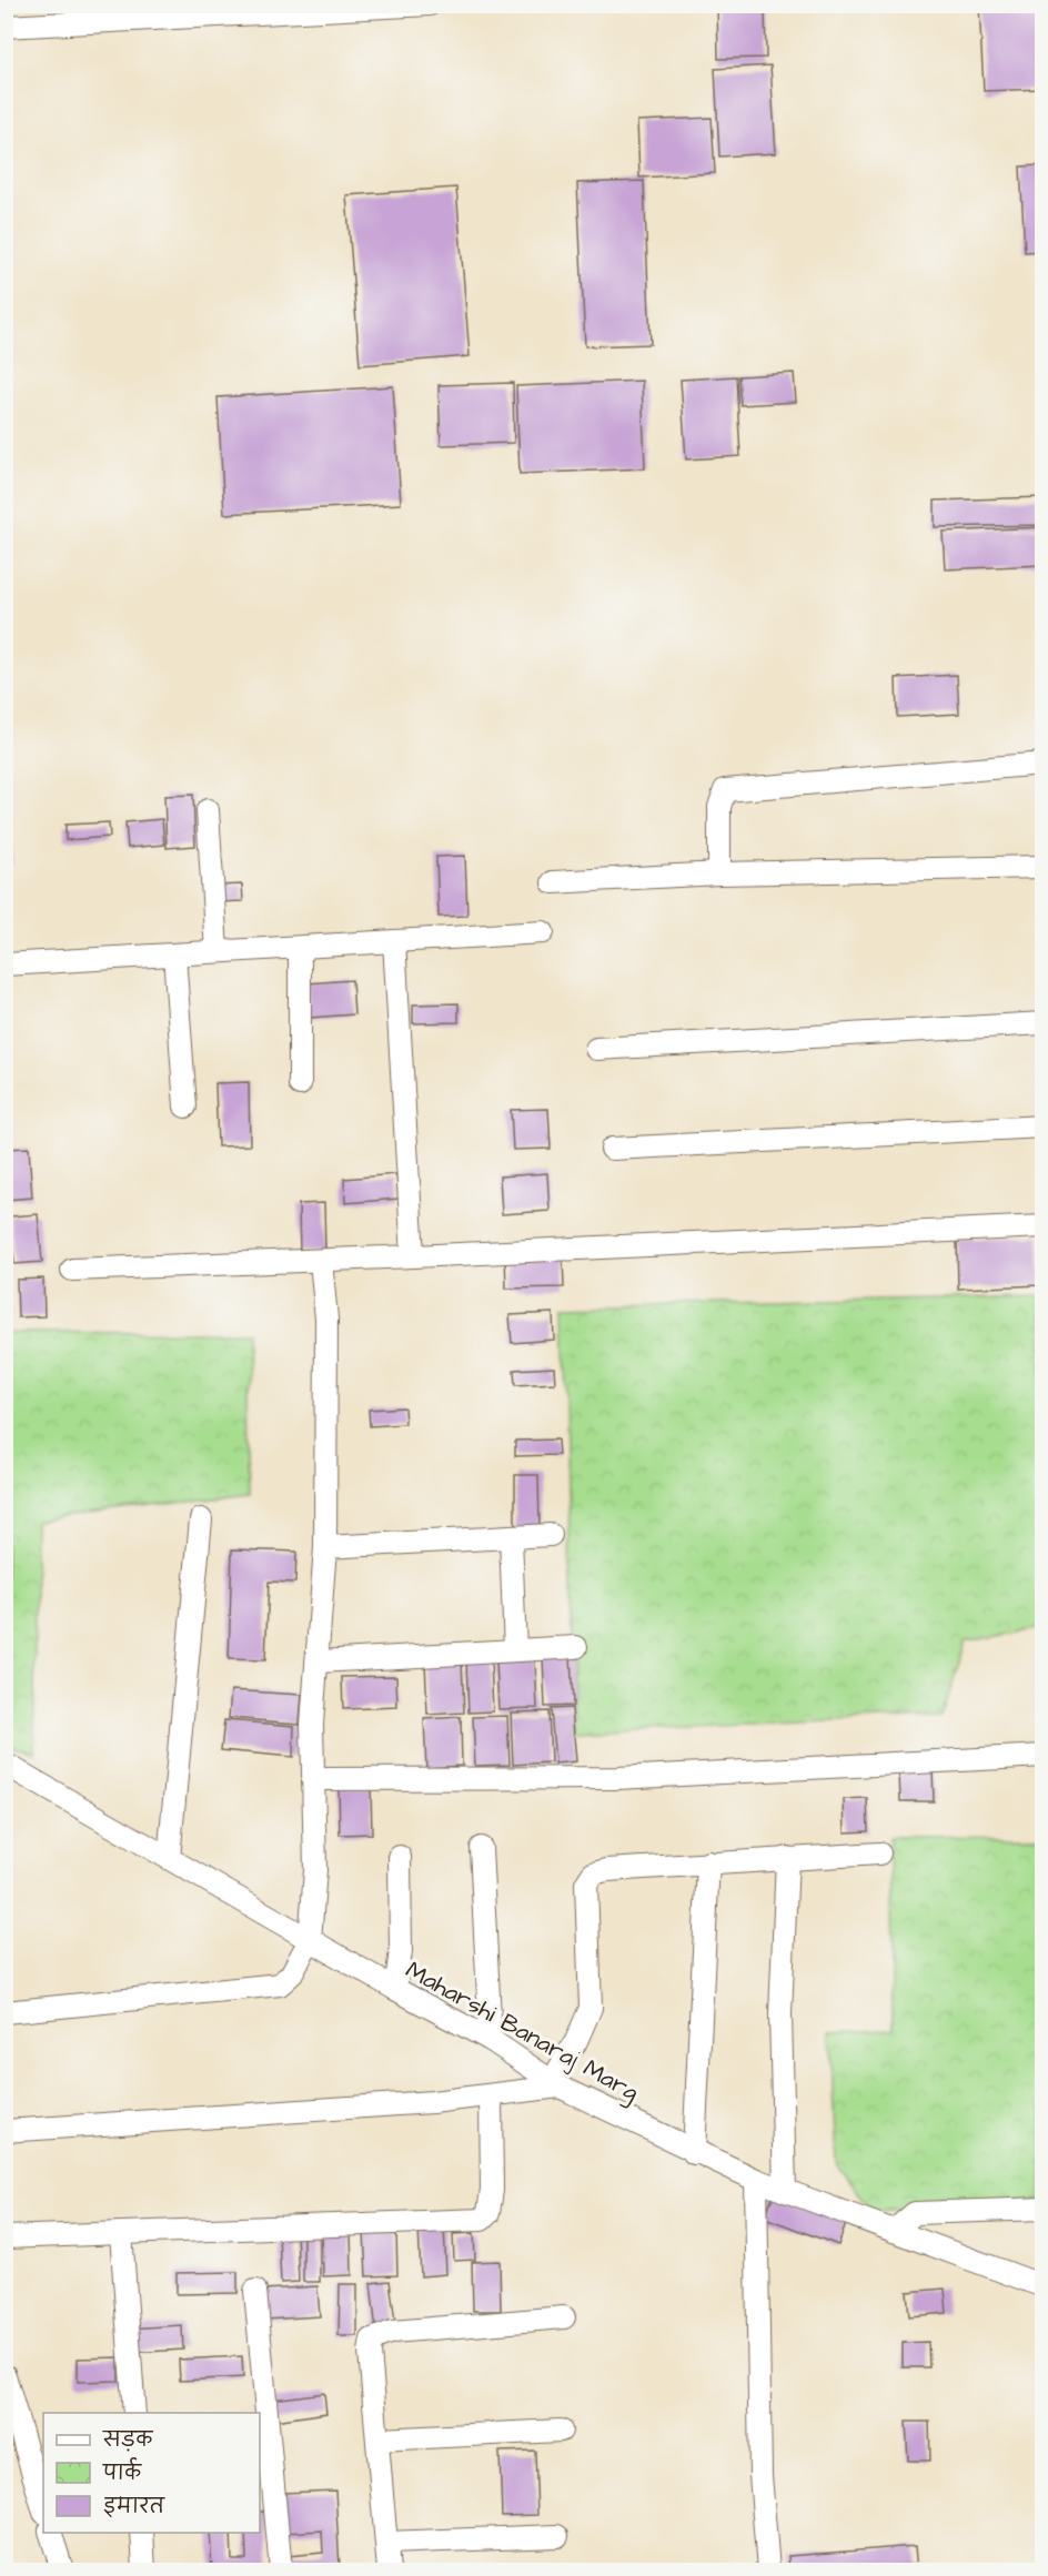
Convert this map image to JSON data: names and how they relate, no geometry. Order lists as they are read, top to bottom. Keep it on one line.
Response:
{"streets":{"street":["Maharshi Banaraj Marg"]},"legend":["सड़क","पार्क","इमारत"]}
